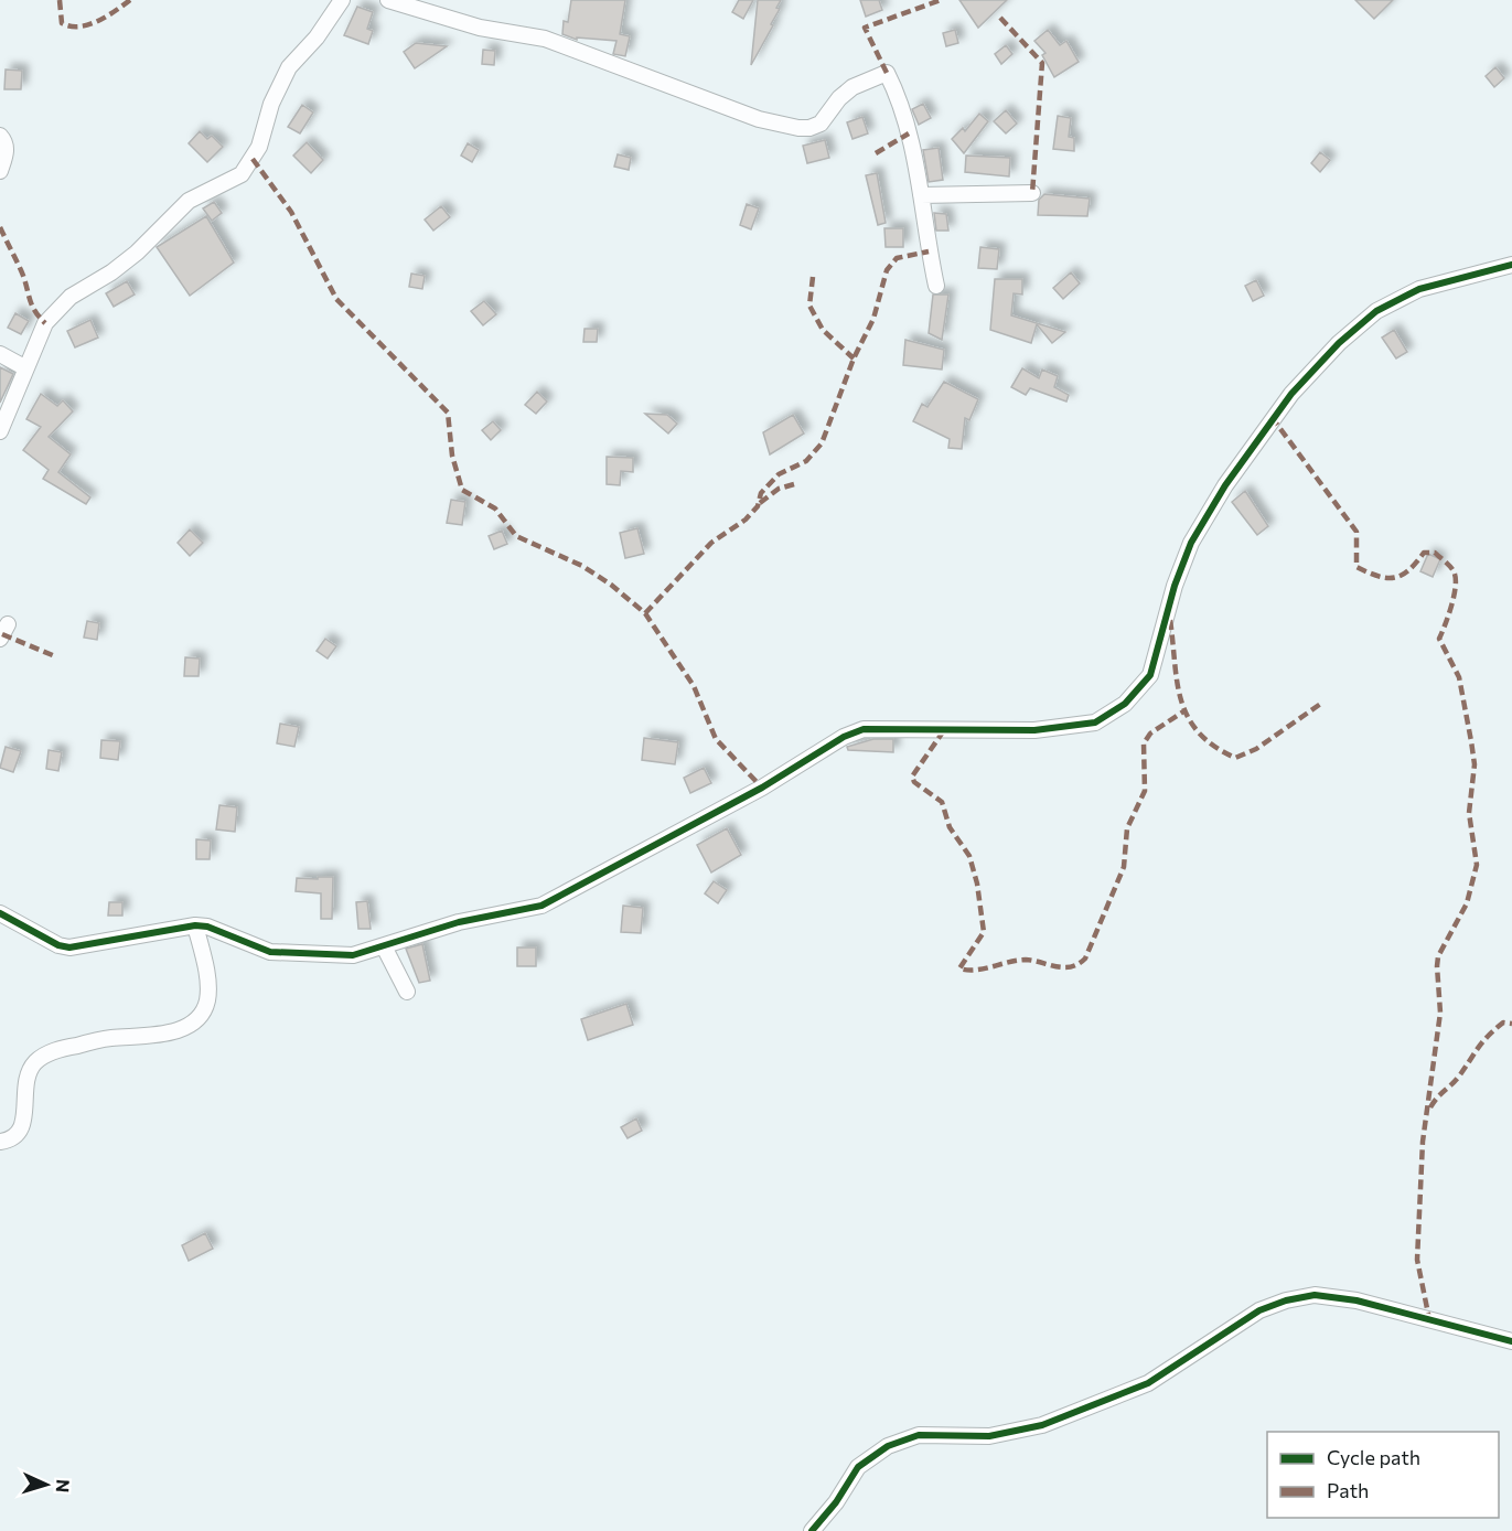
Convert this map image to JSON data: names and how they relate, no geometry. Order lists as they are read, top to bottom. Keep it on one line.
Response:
{"legend":["Cycle path","Path"],"north":"right"}
